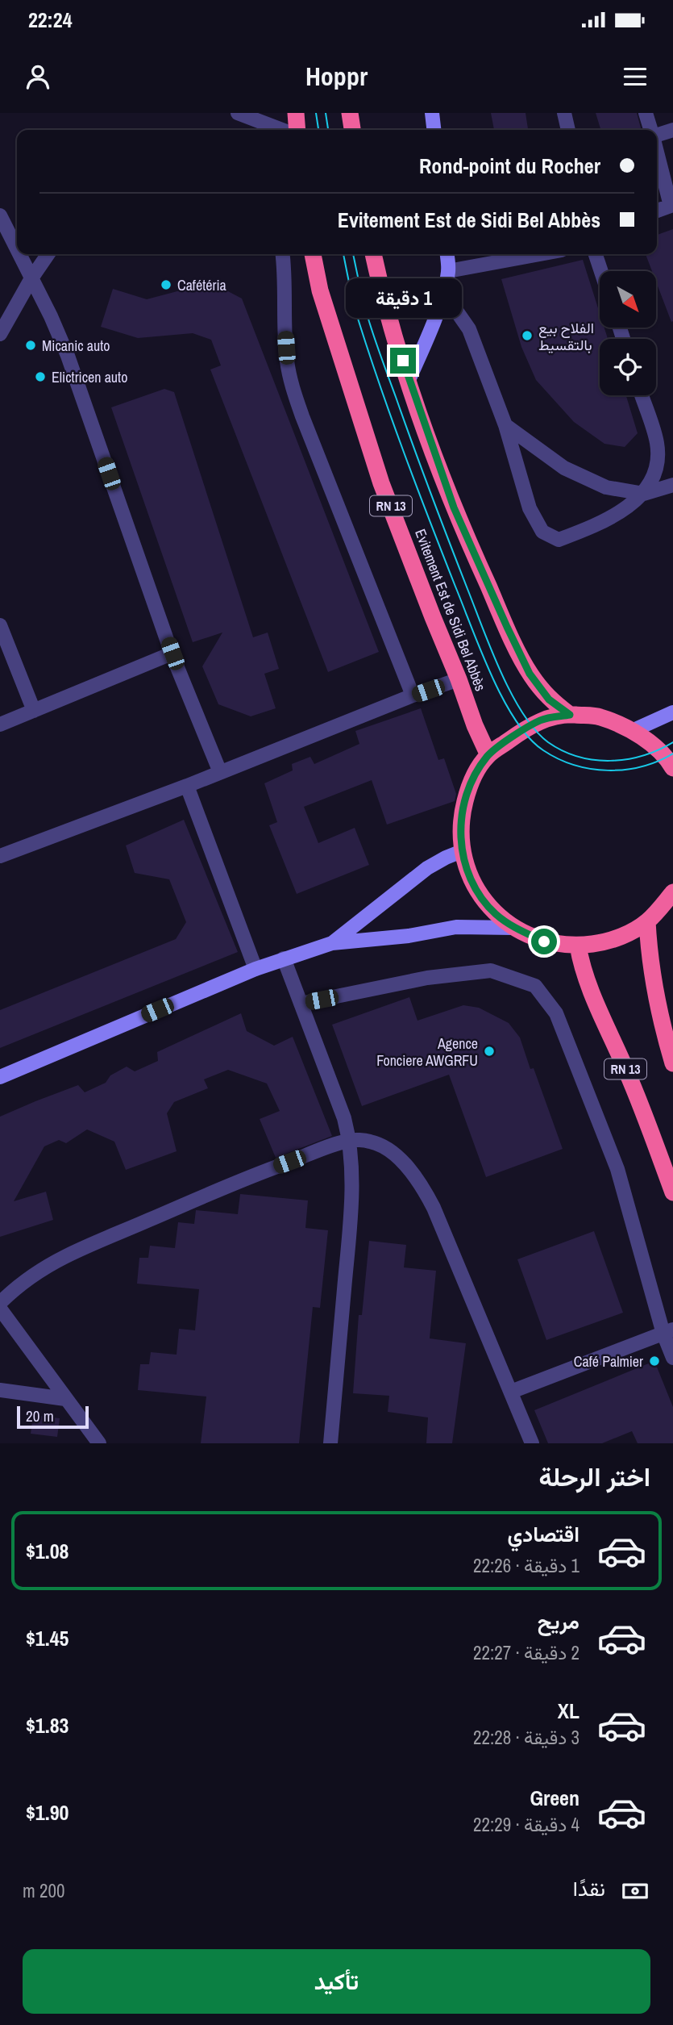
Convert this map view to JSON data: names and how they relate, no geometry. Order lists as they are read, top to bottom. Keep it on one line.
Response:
{"streets":{"highway":["RN 13","Evitement Est de Sidi Bel Abbès"]},"places":["Cafétéria","الفلاح بيع بالتقسيط","Micanic auto","Elictricen auto","Agence Fonciere AWGRFU","Café Palmier"],"scale_bar":"20 m","north":"bottom right","page":{"status":"22:24","header":"Hoppr","banner":["Rond-point du Rocher","Evitement Est de Sidi Bel Abbès"],"bubble":"1 دقيقة","scale":"20 m","heading":"اختر الرحلة","list":[{"name":"اقتصادي","note":"1 دقيقة · 22:26","value":"$1.08"},{"name":"مريح","note":"2 دقيقة · 22:27","value":"$1.45"},{"name":"XL","note":"3 دقيقة · 22:28","value":"$1.83"},{"name":"Green","note":"4 دقيقة · 22:29","value":"$1.90"}],"pay":["نقدًا","200 m"],"buttons":"تأكيد"}}
